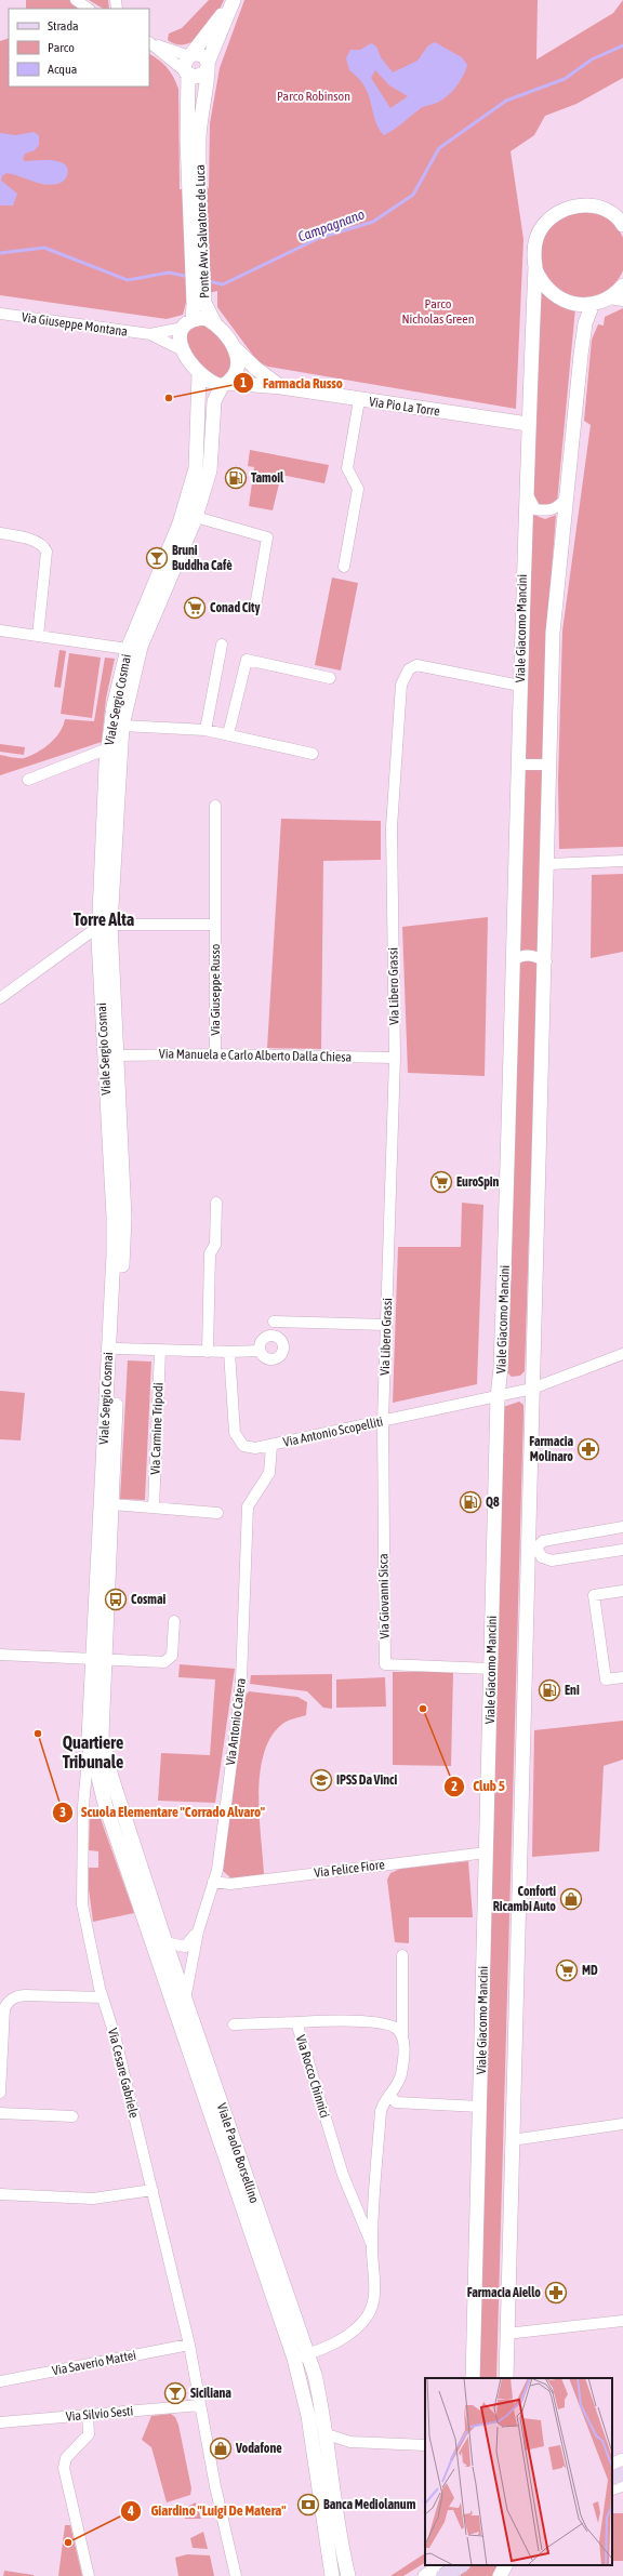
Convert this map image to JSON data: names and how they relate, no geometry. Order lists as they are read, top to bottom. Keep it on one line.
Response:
{"streets":{"street":["Ponte Avv. Salvatore de Luca","Via Giuseppe Montana","Via Pio La Torre","Viale Giacomo Mancini","Viale Sergio Cosmai","Via Libero Grassi","Via Giuseppe Russo","Via Manuela e Carlo Alberto Dalla Chiesa","Via Carmine Tripodi","Via Antonio Scopelliti","Via Giovanni Sisca","Via Antonio Catera","Via Felice Fiore","Via Cesare Gabriele","Via Rocco Chinnici","Viale Paolo Borsellino","Via Saverio Mattei","Via Silvio Sesti"]},"crossings":[["Ponte Avv. Salvatore de Luca","Via Giuseppe Montana"],["Ponte Avv. Salvatore de Luca","Via Pio La Torre"],["Ponte Avv. Salvatore de Luca","Viale Sergio Cosmai"],["Via Giuseppe Montana","Via Pio La Torre"],["Via Giuseppe Montana","Viale Sergio Cosmai"],["Via Pio La Torre","Viale Giacomo Mancini"],["Via Pio La Torre","Viale Sergio Cosmai"],["Viale Giacomo Mancini","Via Libero Grassi"],["Viale Giacomo Mancini","Via Antonio Scopelliti"],["Viale Giacomo Mancini","Via Giovanni Sisca"],["Viale Giacomo Mancini","Via Felice Fiore"],["Viale Sergio Cosmai","Via Giuseppe Russo"],["Viale Sergio Cosmai","Via Manuela e Carlo Alberto Dalla Chiesa"],["Viale Sergio Cosmai","Via Cesare Gabriele"],["Viale Sergio Cosmai","Viale Paolo Borsellino"],["Via Libero Grassi","Via Manuela e Carlo Alberto Dalla Chiesa"],["Via Libero Grassi","Via Antonio Scopelliti"],["Via Libero Grassi","Via Giovanni Sisca"],["Via Giuseppe Russo","Via Manuela e Carlo Alberto Dalla Chiesa"],["Via Antonio Scopelliti","Via Giovanni Sisca"],["Via Antonio Scopelliti","Via Antonio Catera"],["Via Antonio Catera","Via Felice Fiore"],["Via Antonio Catera","Viale Paolo Borsellino"],["Via Cesare Gabriele","Viale Paolo Borsellino"],["Via Cesare Gabriele","Via Saverio Mattei"],["Via Cesare Gabriele","Via Silvio Sesti"],["Via Rocco Chinnici","Viale Paolo Borsellino"]],"districts":["Torre Alta","Quartiere Tribunale"],"water":["Campagnano"],"parks":["Parco Robinson","Parco Nicholas Green"],"places":{"other":["Farmacia Russo","Club 5","Scuola Elementare \"Corrado Alvaro\"","Giardino \"Luigi De Matera\""],"fuel station":["Tamoil","Q8","Eni"],"bar":["Bruni Buddha Cafè","Siciliana"],"supermarket":["Conad City","EuroSpin","MD"],"pharmacy":["Farmacia Molinaro","Farmacia Aiello"],"bus stop":["Cosmai"],"school or university":["IPSS Da Vinci"],"shop":["Conforti Ricambi Auto","Vodafone"],"bank":["Banca Mediolanum"]},"legend":["Strada","Parco","Acqua"]}
